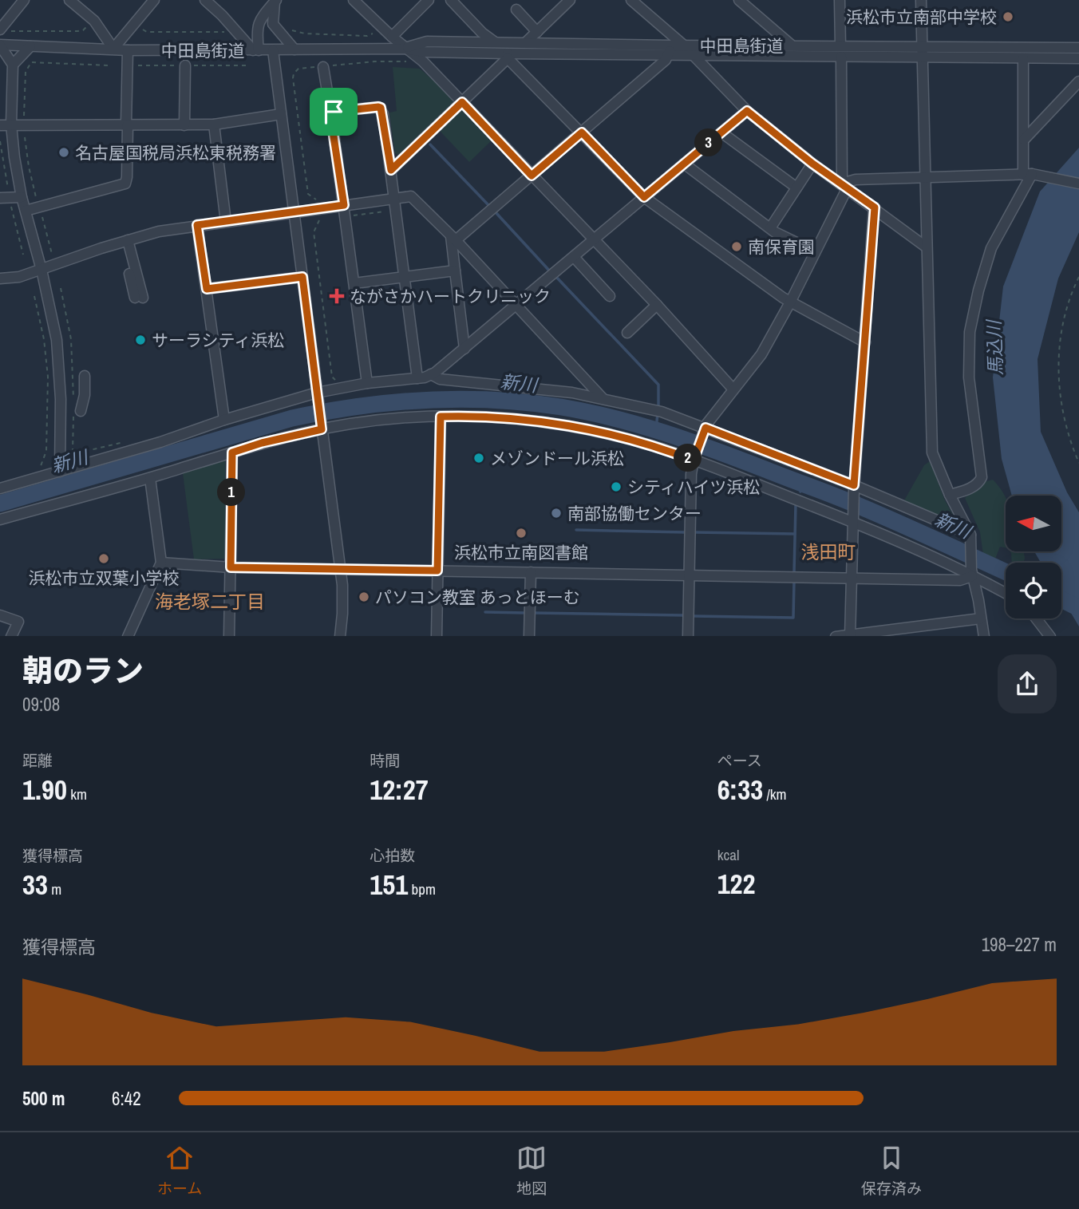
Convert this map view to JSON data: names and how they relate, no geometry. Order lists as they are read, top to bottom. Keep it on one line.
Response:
{"streets":{"street":["中田島街道"]},"districts":["浅田町","海老塚二丁目"],"water":["馬込川","新川"],"places":{"other":["浜松市立南部中学校","名古屋国税局浜松東税務署","南保育園","サーラシティ浜松","メゾンドール浜松","シティハイツ浜松","南部協働センター","浜松市立南図書館","浜松市立双葉小学校","パソコン教室 あっとほーむ"],"health":["ながさかハートクリニック"]},"north":"left","page":{"pins":["3","2","1"],"heading":["朝のラン","09:08"],"stats":[["距離","1.90 km"],["時間","12:27"],["ペース","6:33 /km"],["獲得標高","33 m"],["心拍数","151 bpm"],["kcal","122"]],"chart":["獲得標高","198–227 m"],"list":[{"name":"500 m","note":"6:42"}],"tabs":["ホーム","地図","保存済み"]}}
